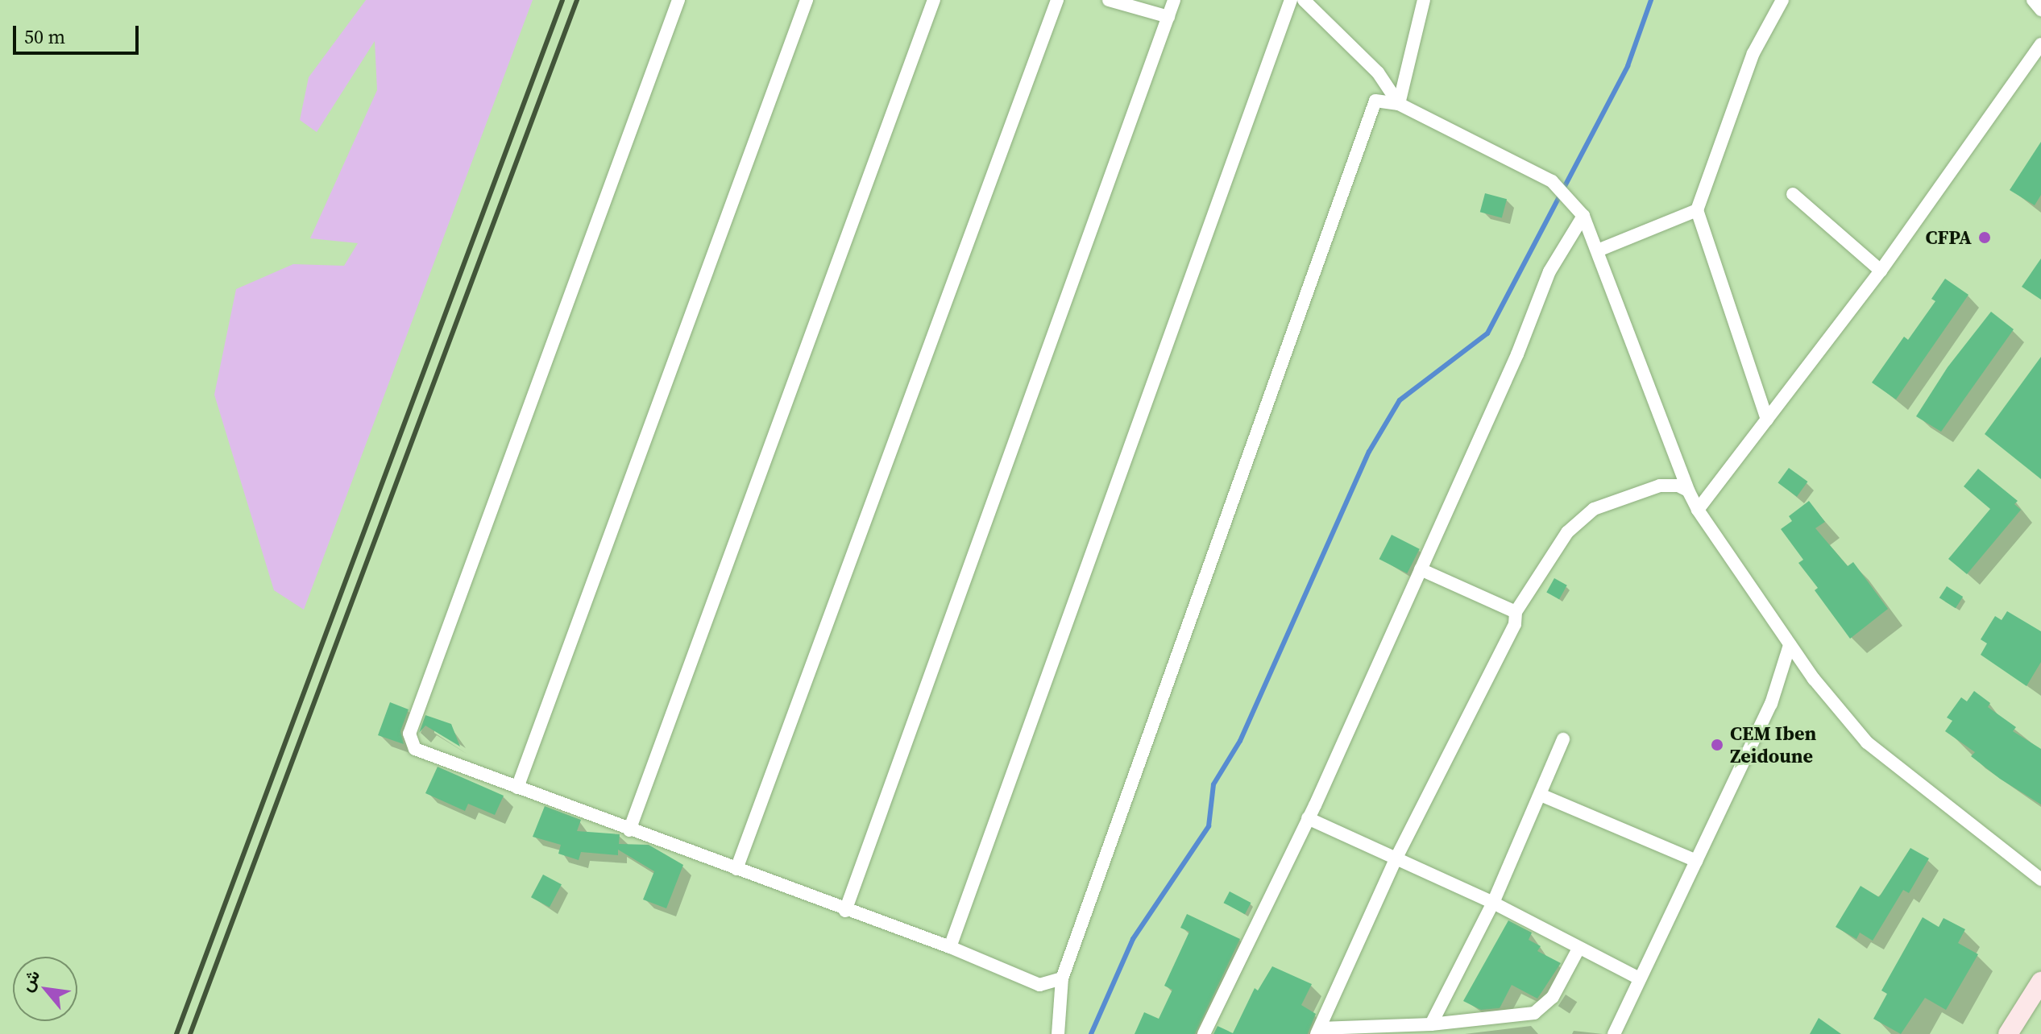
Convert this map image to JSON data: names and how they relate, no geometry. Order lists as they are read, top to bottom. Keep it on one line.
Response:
{"places":["CFPA","CEM Iben Zeidoune"],"scale_bar":"50 m","north":"top left"}
